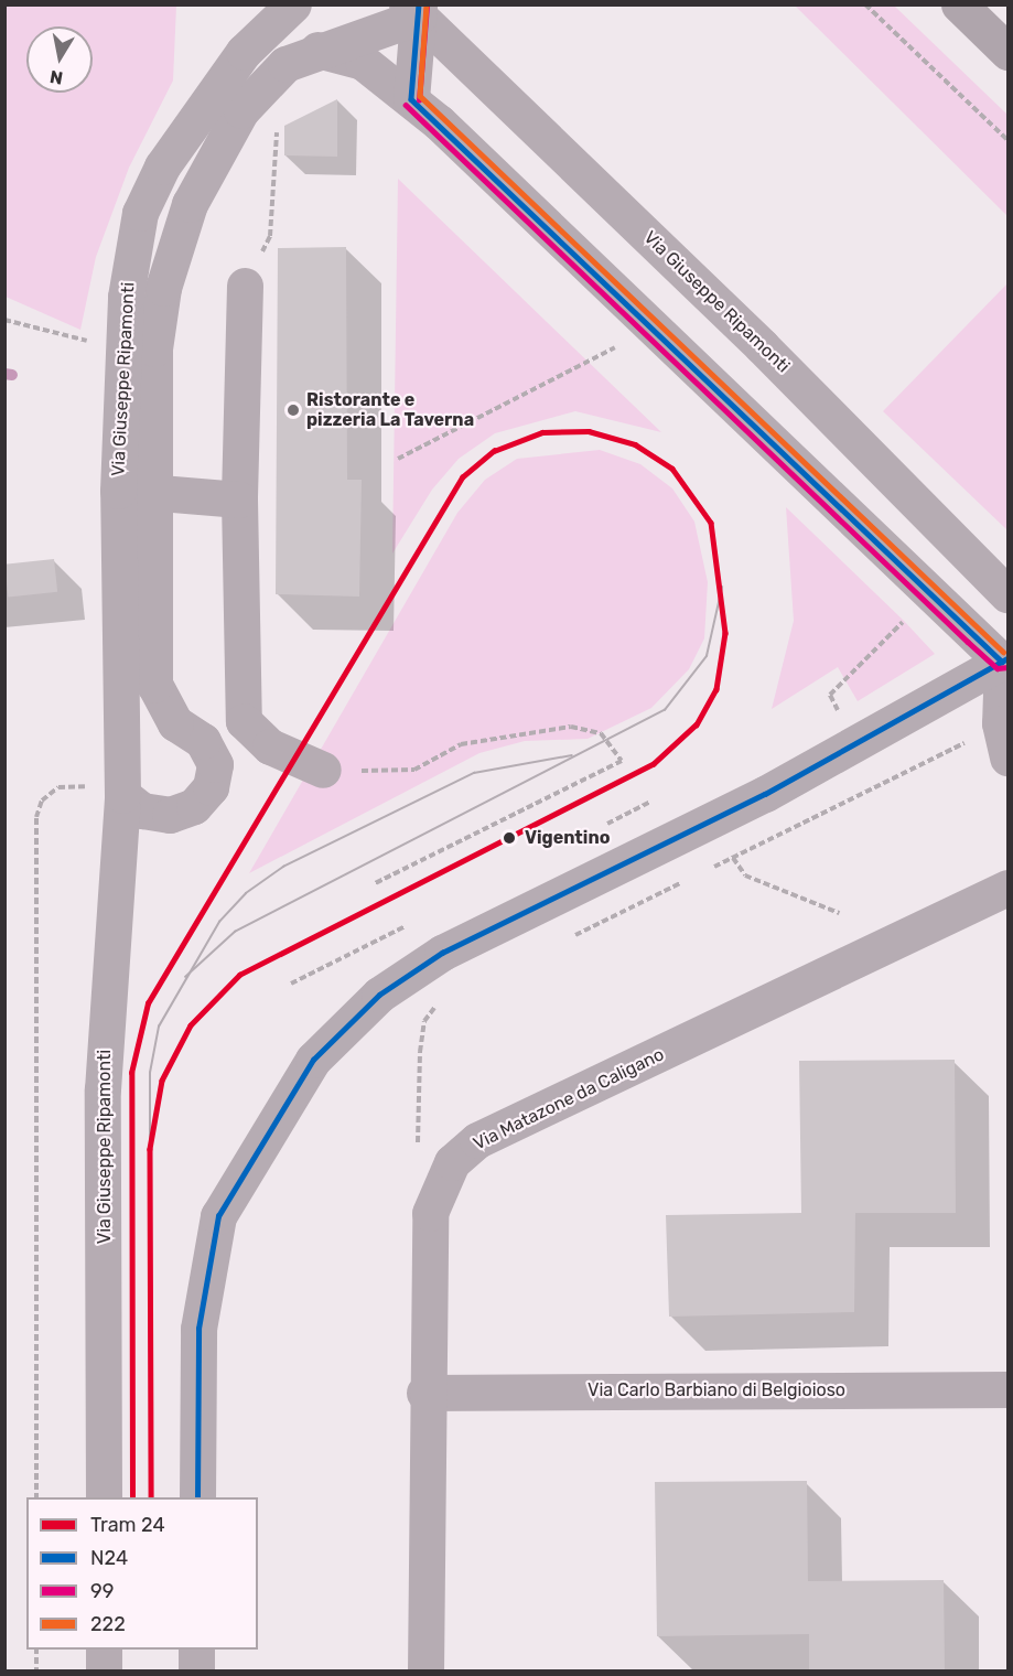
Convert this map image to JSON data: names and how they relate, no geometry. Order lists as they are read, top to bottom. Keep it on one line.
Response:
{"streets":{"street":["Via Giuseppe Ripamonti","Via Matazone da Caligano","Via Carlo Barbiano di Belgioioso"]},"crossings":[["Via Matazone da Caligano","Via Carlo Barbiano di Belgioioso"]],"places":["Ristorante e pizzeria La Taverna","Vigentino"],"lines":["transit line N24","transit line 99","transit line 222","tram line 24"],"legend":["Tram 24","N24","99","222"],"north":"bottom"}
